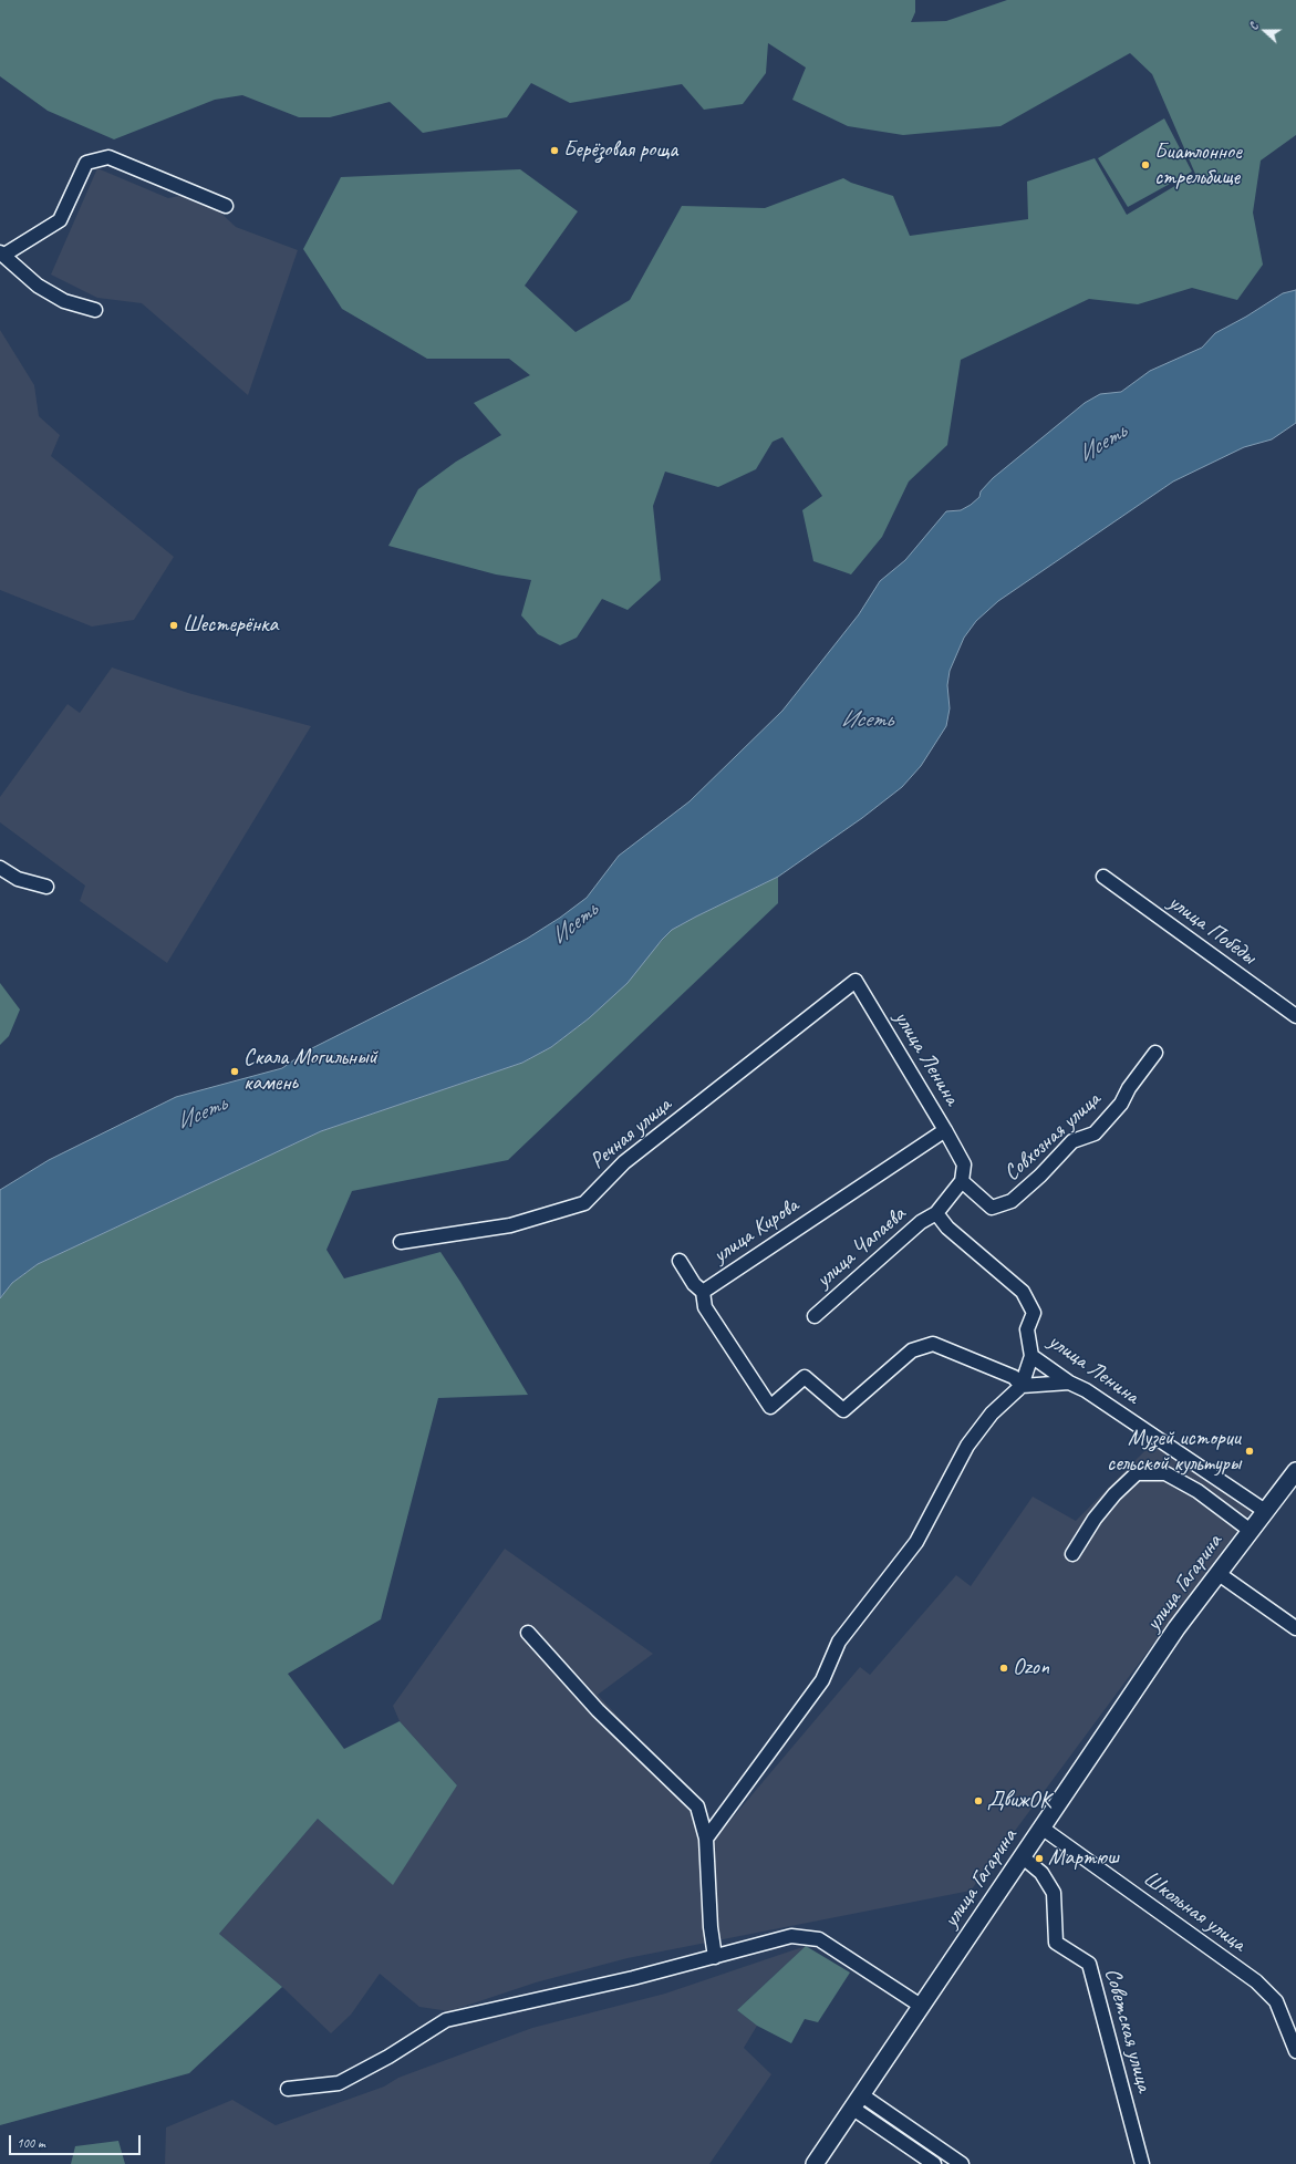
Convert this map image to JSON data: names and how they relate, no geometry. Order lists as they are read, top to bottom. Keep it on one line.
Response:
{"streets":{"main road":["улица Гагарина"],"street":["улица Победы","улица Ленина","Речная улица","Совхозная улица","улица Кирова","улица Чапаева","Школьная улица","Советская улица"]},"crossings":[["улица Ленина","Речная улица"],["улица Ленина","Совхозная улица"],["улица Ленина","улица Кирова"],["улица Ленина","улица Чапаева"],["улица Ленина","улица Гагарина"],["улица Гагарина","Школьная улица"],["улица Гагарина","Советская улица"]],"water":["Исеть"],"places":["Берёзовая роща","Биатлонное стрельбище","Шестерёнка","Скала Могильный камень","Музей истории сельской культуры","Ozon","ДвижОК","Мартюш"],"scale_bar":"100 m","north":"left"}
